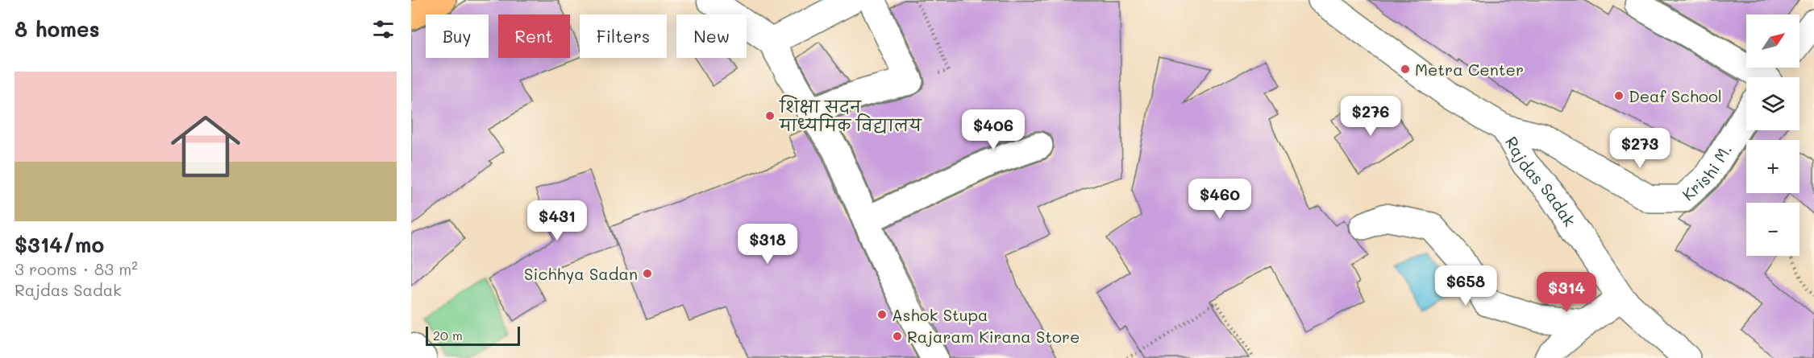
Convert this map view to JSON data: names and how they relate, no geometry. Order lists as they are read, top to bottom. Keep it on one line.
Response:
{"streets":{"street":["Krishi M.","Rajdas Sadak"]},"crossings":[["Krishi M.","Rajdas Sadak"]],"places":["Metra Center","Deaf School","शिक्षा सदन माध्यमिक विद्यालय","Sichhya Sadan","Ashok Stupa","Rajaram Kirana Store"],"scale_bar":"20 m","north":"top right","page":{"heading":"8 homes","map_buttons":["+","−"],"chip":["Buy","Rent","Filters","New"],"list":[{"name":"$314/mo","note":"3 rooms · 83 m² · Rajdas Sadak"}],"price":["$276","$406","$273","$460","$431","$318","$658","$314"],"scale":"20 m"}}
